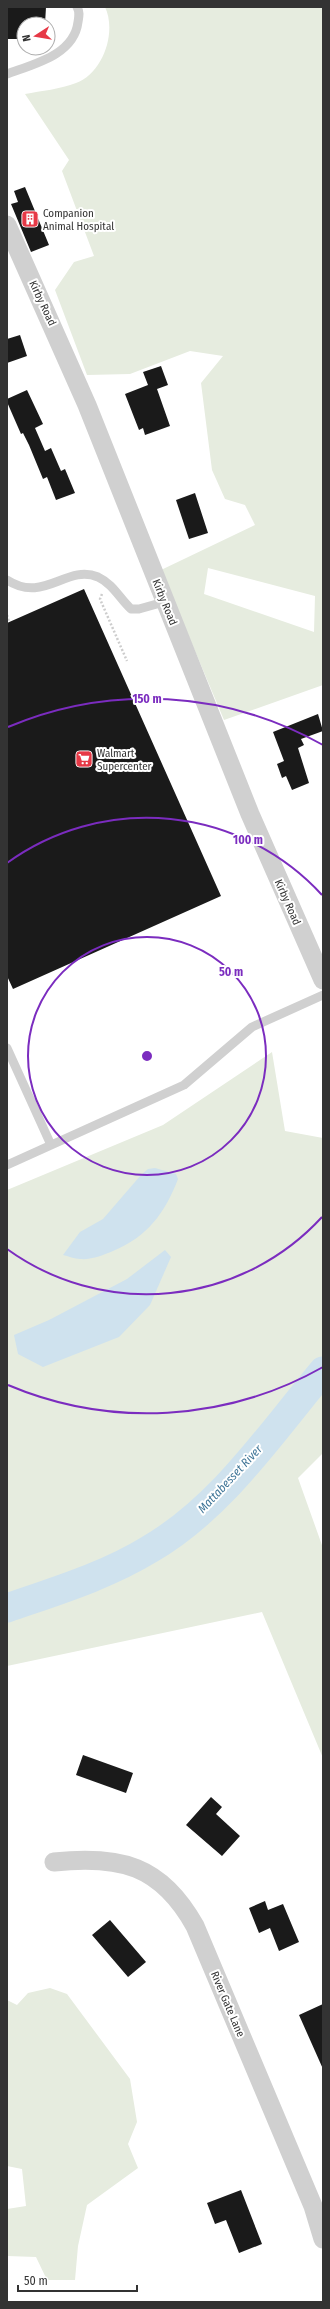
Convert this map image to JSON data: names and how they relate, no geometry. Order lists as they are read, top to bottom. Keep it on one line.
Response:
{"streets":{"street":["Kirby Road","River Gate Lane"]},"water":["Mattabesset River"],"places":{"building":["Companion Animal Hospital"],"supermarket":["Walmart Supercenter"]},"scale_bar":"50 m","north":"left","rings":["150 m","100 m","50 m"]}
